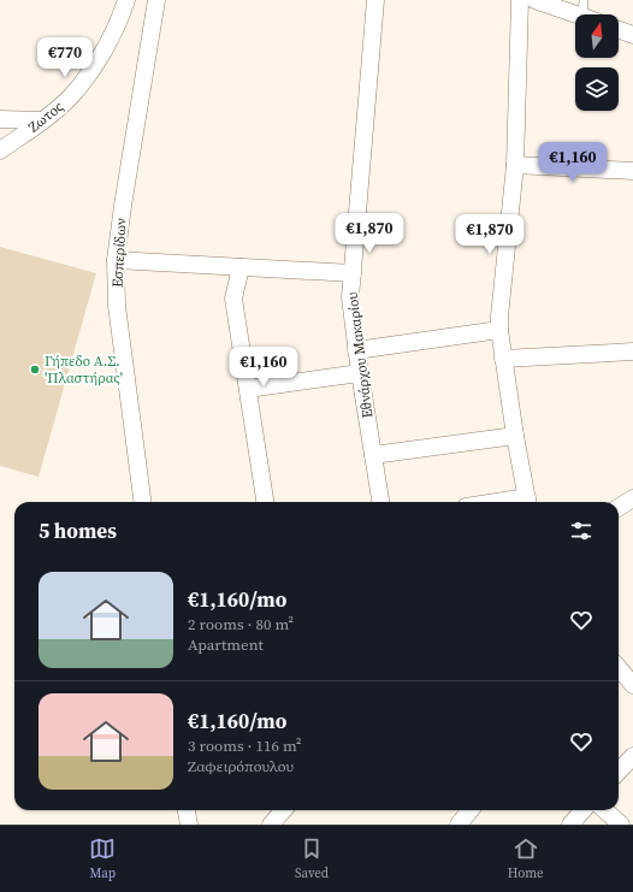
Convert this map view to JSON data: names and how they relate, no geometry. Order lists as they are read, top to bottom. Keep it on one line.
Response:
{"streets":{"street":["Ζωτος","Εσπερίδων","Εθνάρχου Μακαρίου"]},"places":["Γήπεδο Α.Σ. 'Πλαστήρας'"],"north":"top","page":{"price":["€770","€1,160","€1,870","€1,870","€1,160"],"heading":"5 homes","list":[{"name":"€1,160/mo","note":"2 rooms · 80 m² · Apartment"},{"name":"€1,160/mo","note":"3 rooms · 116 m² · Ζαφειρόπουλου"}],"tabs":["Map","Saved","Home"]}}
